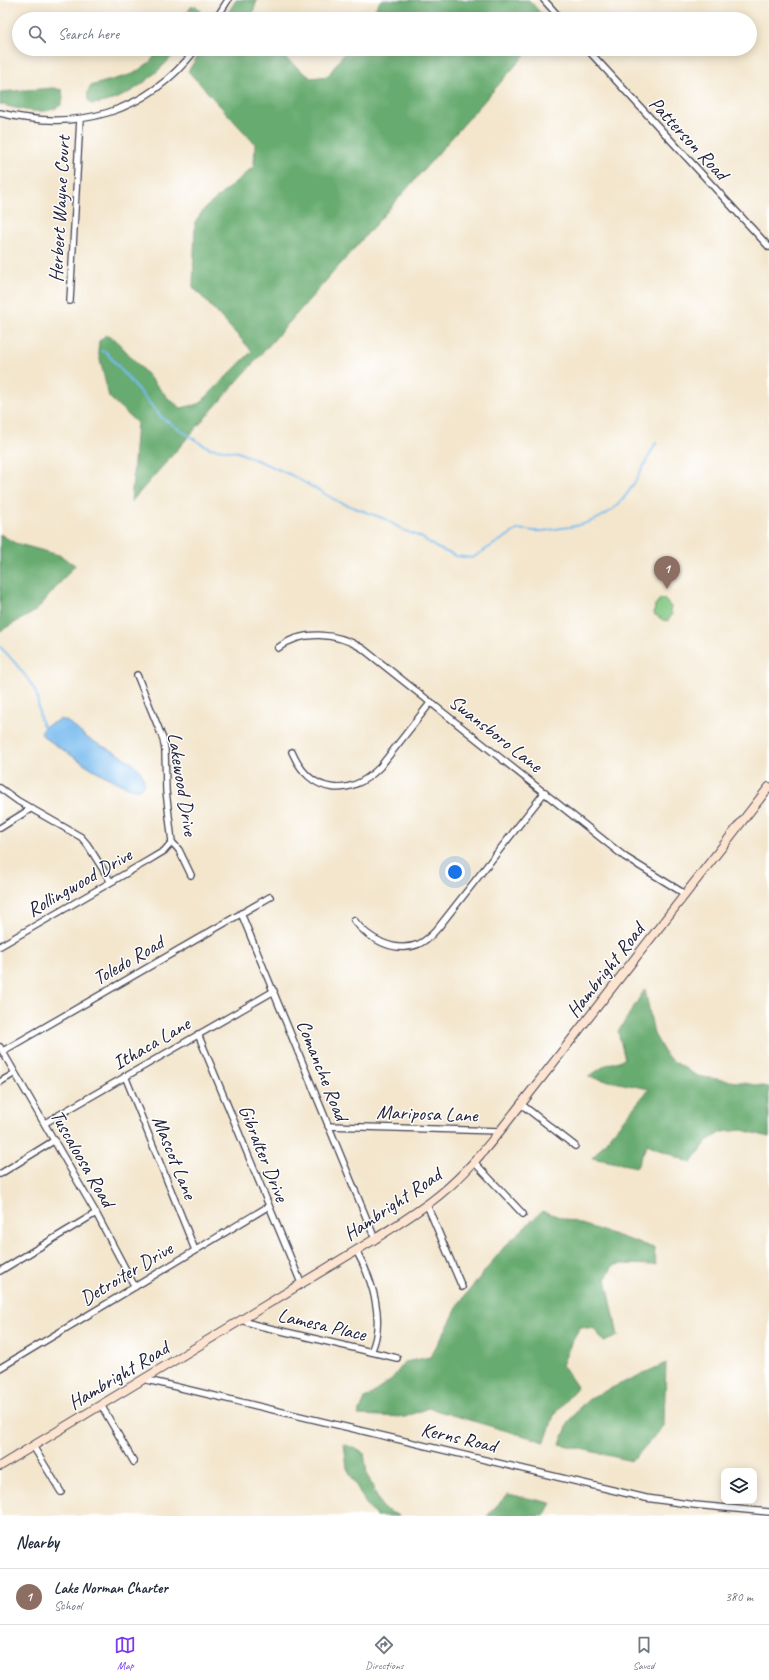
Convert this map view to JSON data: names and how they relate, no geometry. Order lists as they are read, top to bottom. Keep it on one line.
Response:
{"streets":{"main road":["Hambright Road"],"street":["Patterson Road","Herbert Wayne Court","Swansboro Lane","Lakewood Drive","Rollingwood Drive","Toledo Road","Ithaca Lane","Comanche Road","Mariposa Lane","Gibralter Drive","Mascot Lane","Tuscaloosa Road","Detroiter Drive","Lamesa Place","Kerns Road"]},"crossings":[["Swansboro Lane","Hambright Road"],["Lakewood Drive","Rollingwood Drive"],["Toledo Road","Comanche Road"],["Toledo Road","Tuscaloosa Road"],["Hambright Road","Comanche Road"],["Hambright Road","Mariposa Lane"],["Hambright Road","Gibralter Drive"],["Hambright Road","Lamesa Place"],["Hambright Road","Kerns Road"],["Ithaca Lane","Comanche Road"],["Ithaca Lane","Gibralter Drive"],["Ithaca Lane","Mascot Lane"],["Ithaca Lane","Tuscaloosa Road"],["Comanche Road","Mariposa Lane"],["Gibralter Drive","Detroiter Drive"],["Mascot Lane","Detroiter Drive"],["Tuscaloosa Road","Detroiter Drive"]],"page":{"search":"Search here","pins":"1","heading":"Nearby","list":[{"mark":"1","name":"Lake Norman Charter","note":"School","value":"380 m"}],"nav":["Map","Directions","Saved"]}}
